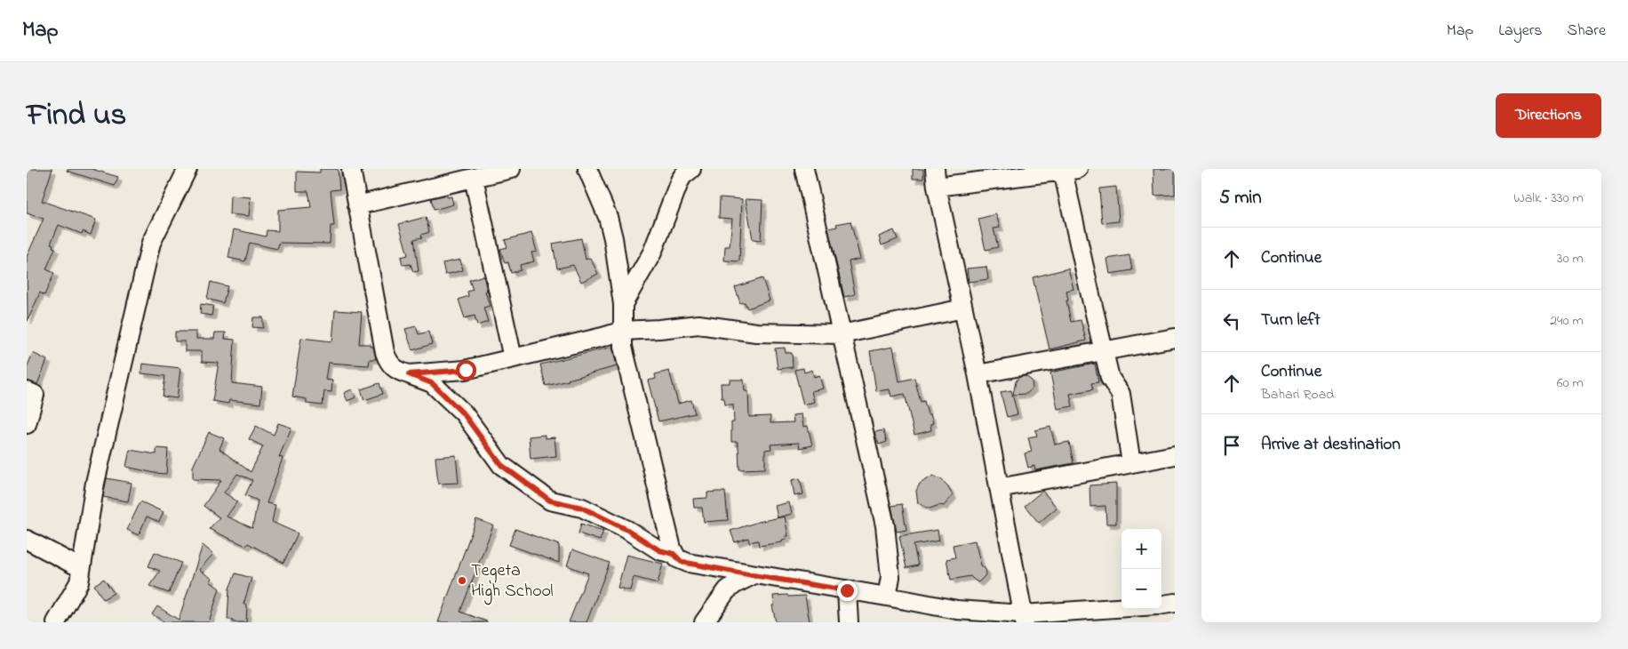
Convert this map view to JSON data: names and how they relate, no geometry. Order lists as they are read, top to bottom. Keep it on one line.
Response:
{"places":["Tegeta High School"],"page":{"header":"Map","nav":["Map","Layers","Share"],"title":"Find us","buttons":"Directions","heading":["5 min","Walk · 330 m"],"list":[["Continue","30 m"],["Turn left","240 m"],["Continue","Bahari Road","60 m"],"Arrive at destination"],"map_buttons":["+","−"]}}
